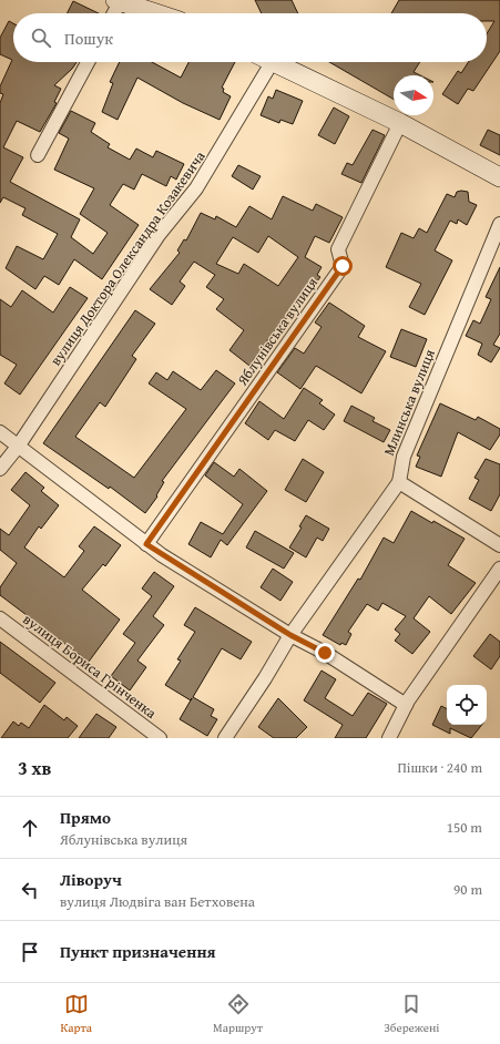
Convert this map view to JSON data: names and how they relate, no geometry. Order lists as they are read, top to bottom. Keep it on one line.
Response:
{"streets":{"street":["вулиця Доктора Олександра Козакевича","Яблунівська вулиця","Млинська вулиця","вулиця Бориса Грінченка"]},"north":"right","page":{"search":"Пошук","heading":["3 хв","Пішки · 240 m"],"list":[["Прямо","Яблунівська вулиця","150 m"],["Ліворуч","вулиця Людвіга ван Бетховена","90 m"],"Пункт призначення"],"nav":["Карта","Маршрут","Збережені"]}}
